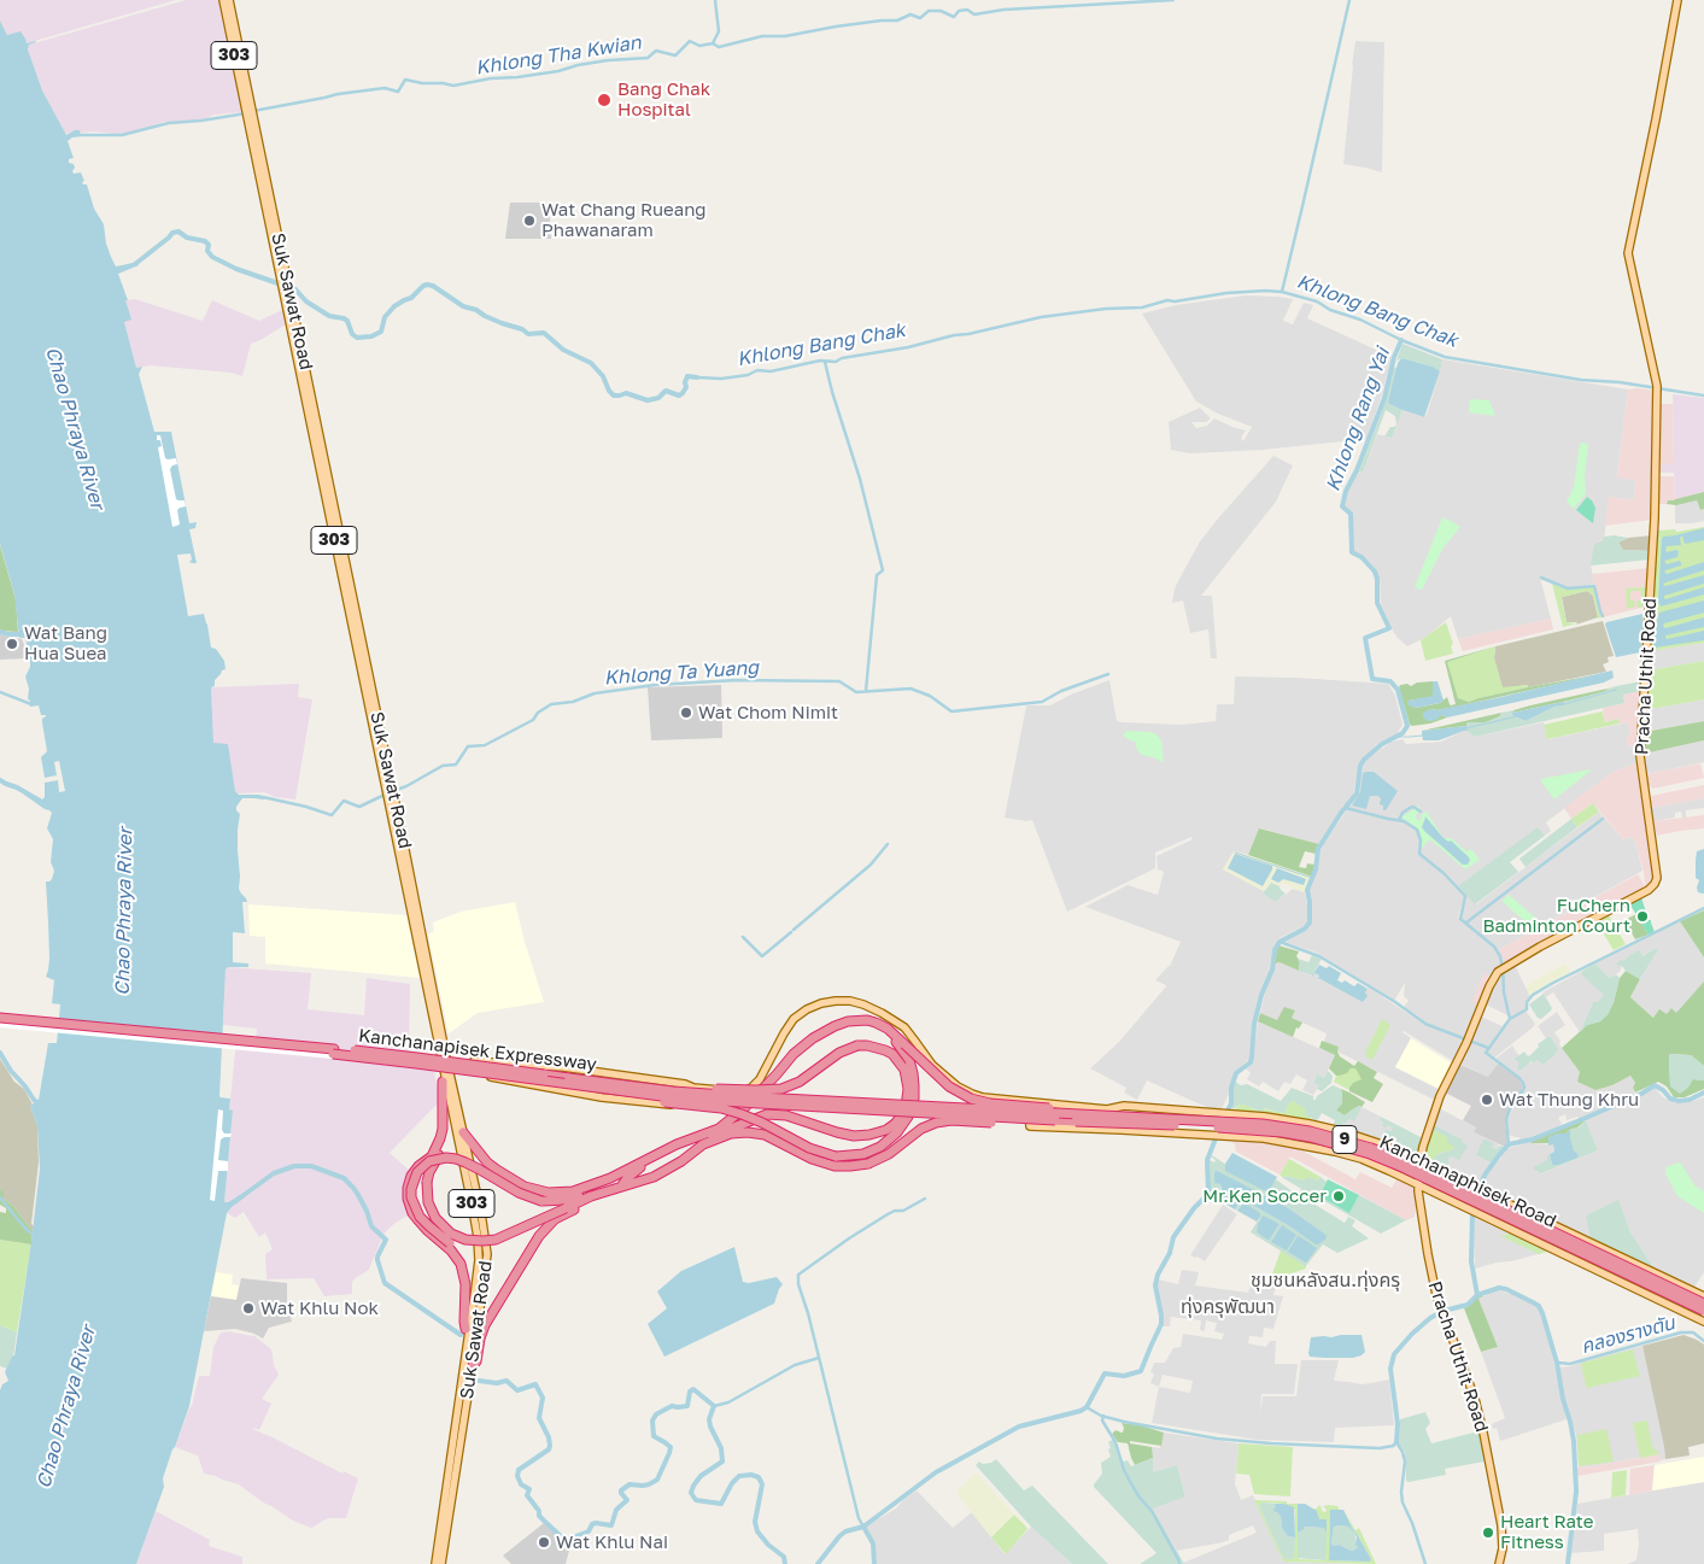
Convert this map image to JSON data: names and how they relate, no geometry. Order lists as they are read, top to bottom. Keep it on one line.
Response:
{"streets":{"highway":["Kanchanapisek Expressway","9","Kanchanaphisek Road"],"main road":["303","Suk Sawat Road","Pracha Uthit Road"]},"crossings":[["Kanchanapisek Expressway","Kanchanaphisek Road"]],"districts":["ชุมชนหลังสน.ทุ่งครุ","ทุ่งครุพัฒนา"],"water":["Khlong Tha Kwian","Khlong Bang Chak","Khlong Rang Yai","Chao Phraya River","Khlong Ta Yuang","คลองรางตัน"],"places":["Bang Chak Hospital","Wat Chang Rueang Phawanaram","Wat Bang Hua Suea","Wat Chom Nimit","FuChern Badminton Court","Wat Thung Khru","Mr.Ken Soccer","Wat Khlu Nok","Heart Rate Fitness","Wat Khlu Nai"]}
